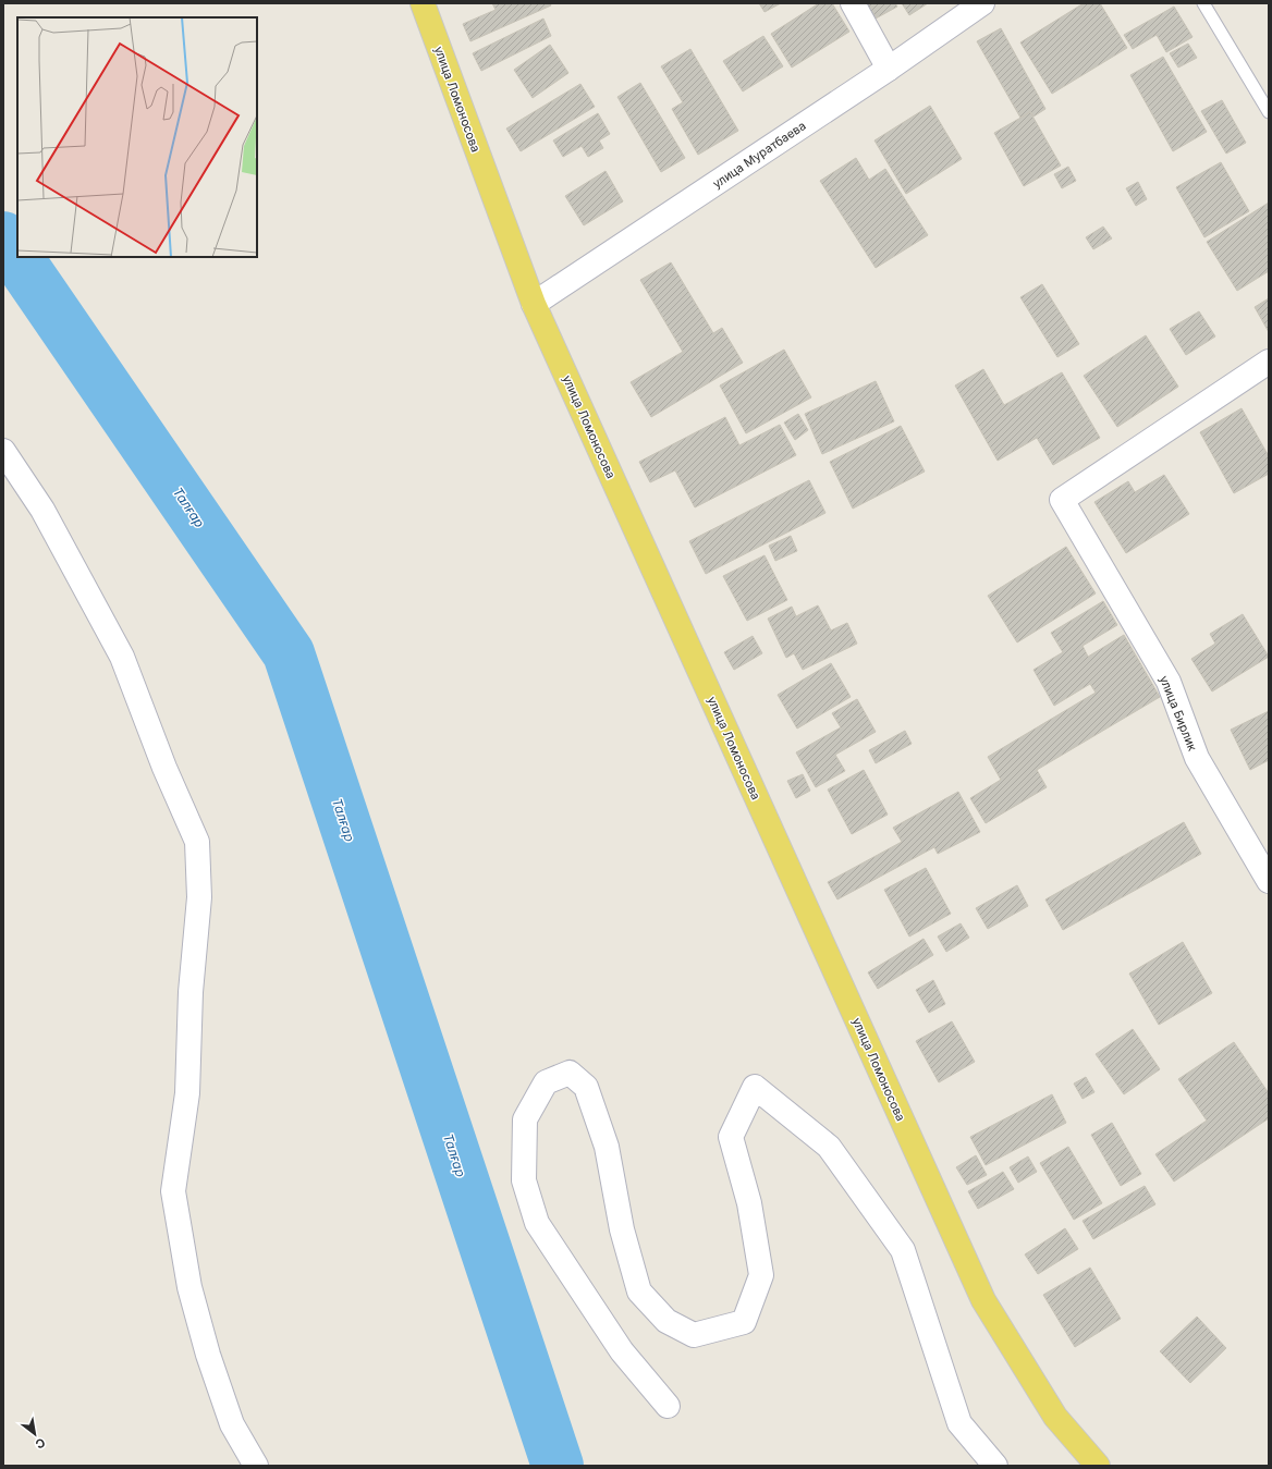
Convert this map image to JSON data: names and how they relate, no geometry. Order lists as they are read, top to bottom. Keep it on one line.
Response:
{"streets":{"main road":["улица Ломоносова"],"street":["улица Муратбаева","улица Бирлик"]},"crossings":[["улица Ломоносова","улица Муратбаева"]],"water":["Талғар"],"north":"bottom right"}
